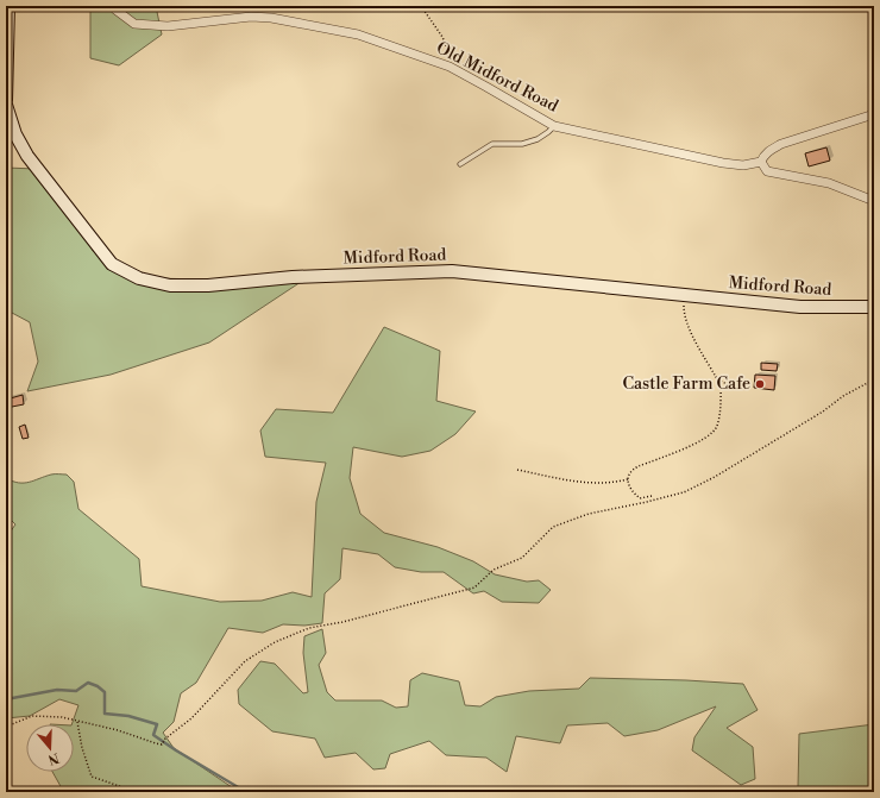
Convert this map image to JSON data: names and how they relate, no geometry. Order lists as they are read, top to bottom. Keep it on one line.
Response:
{"streets":{"main road":["Midford Road"],"street":["Old Midford Road"]},"places":["Castle Farm Cafe"],"north":"bottom"}
